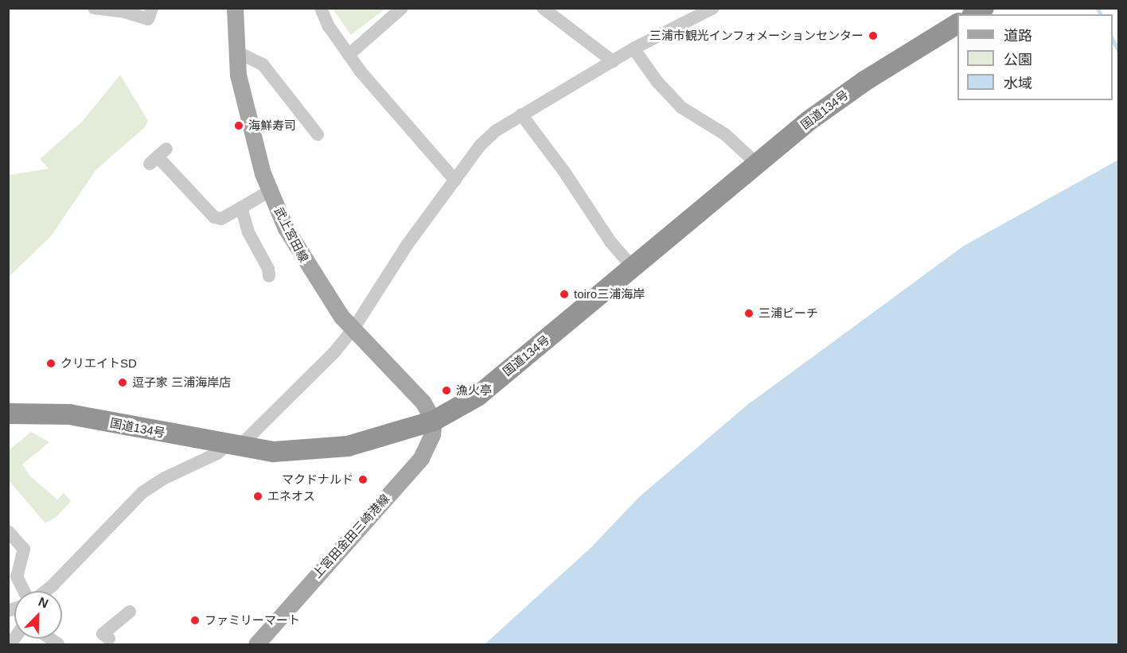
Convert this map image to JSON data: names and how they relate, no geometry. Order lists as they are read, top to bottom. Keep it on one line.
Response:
{"streets":{"highway":["国道134号"],"main road":["武上宮田線","上宮田金田三崎港線"]},"crossings":[["国道134号","武上宮田線"],["国道134号","上宮田金田三崎港線"],["武上宮田線","上宮田金田三崎港線"]],"places":["三浦市観光インフォメーションセンター","海鮮寿司","toiro三浦海岸","三浦ビーチ","クリエイトSD","逗子家 三浦海岸店","漁火亭","マクドナルド","エネオス","ファミリーマート"],"legend":["道路","公園","水域"],"north":"top right"}
